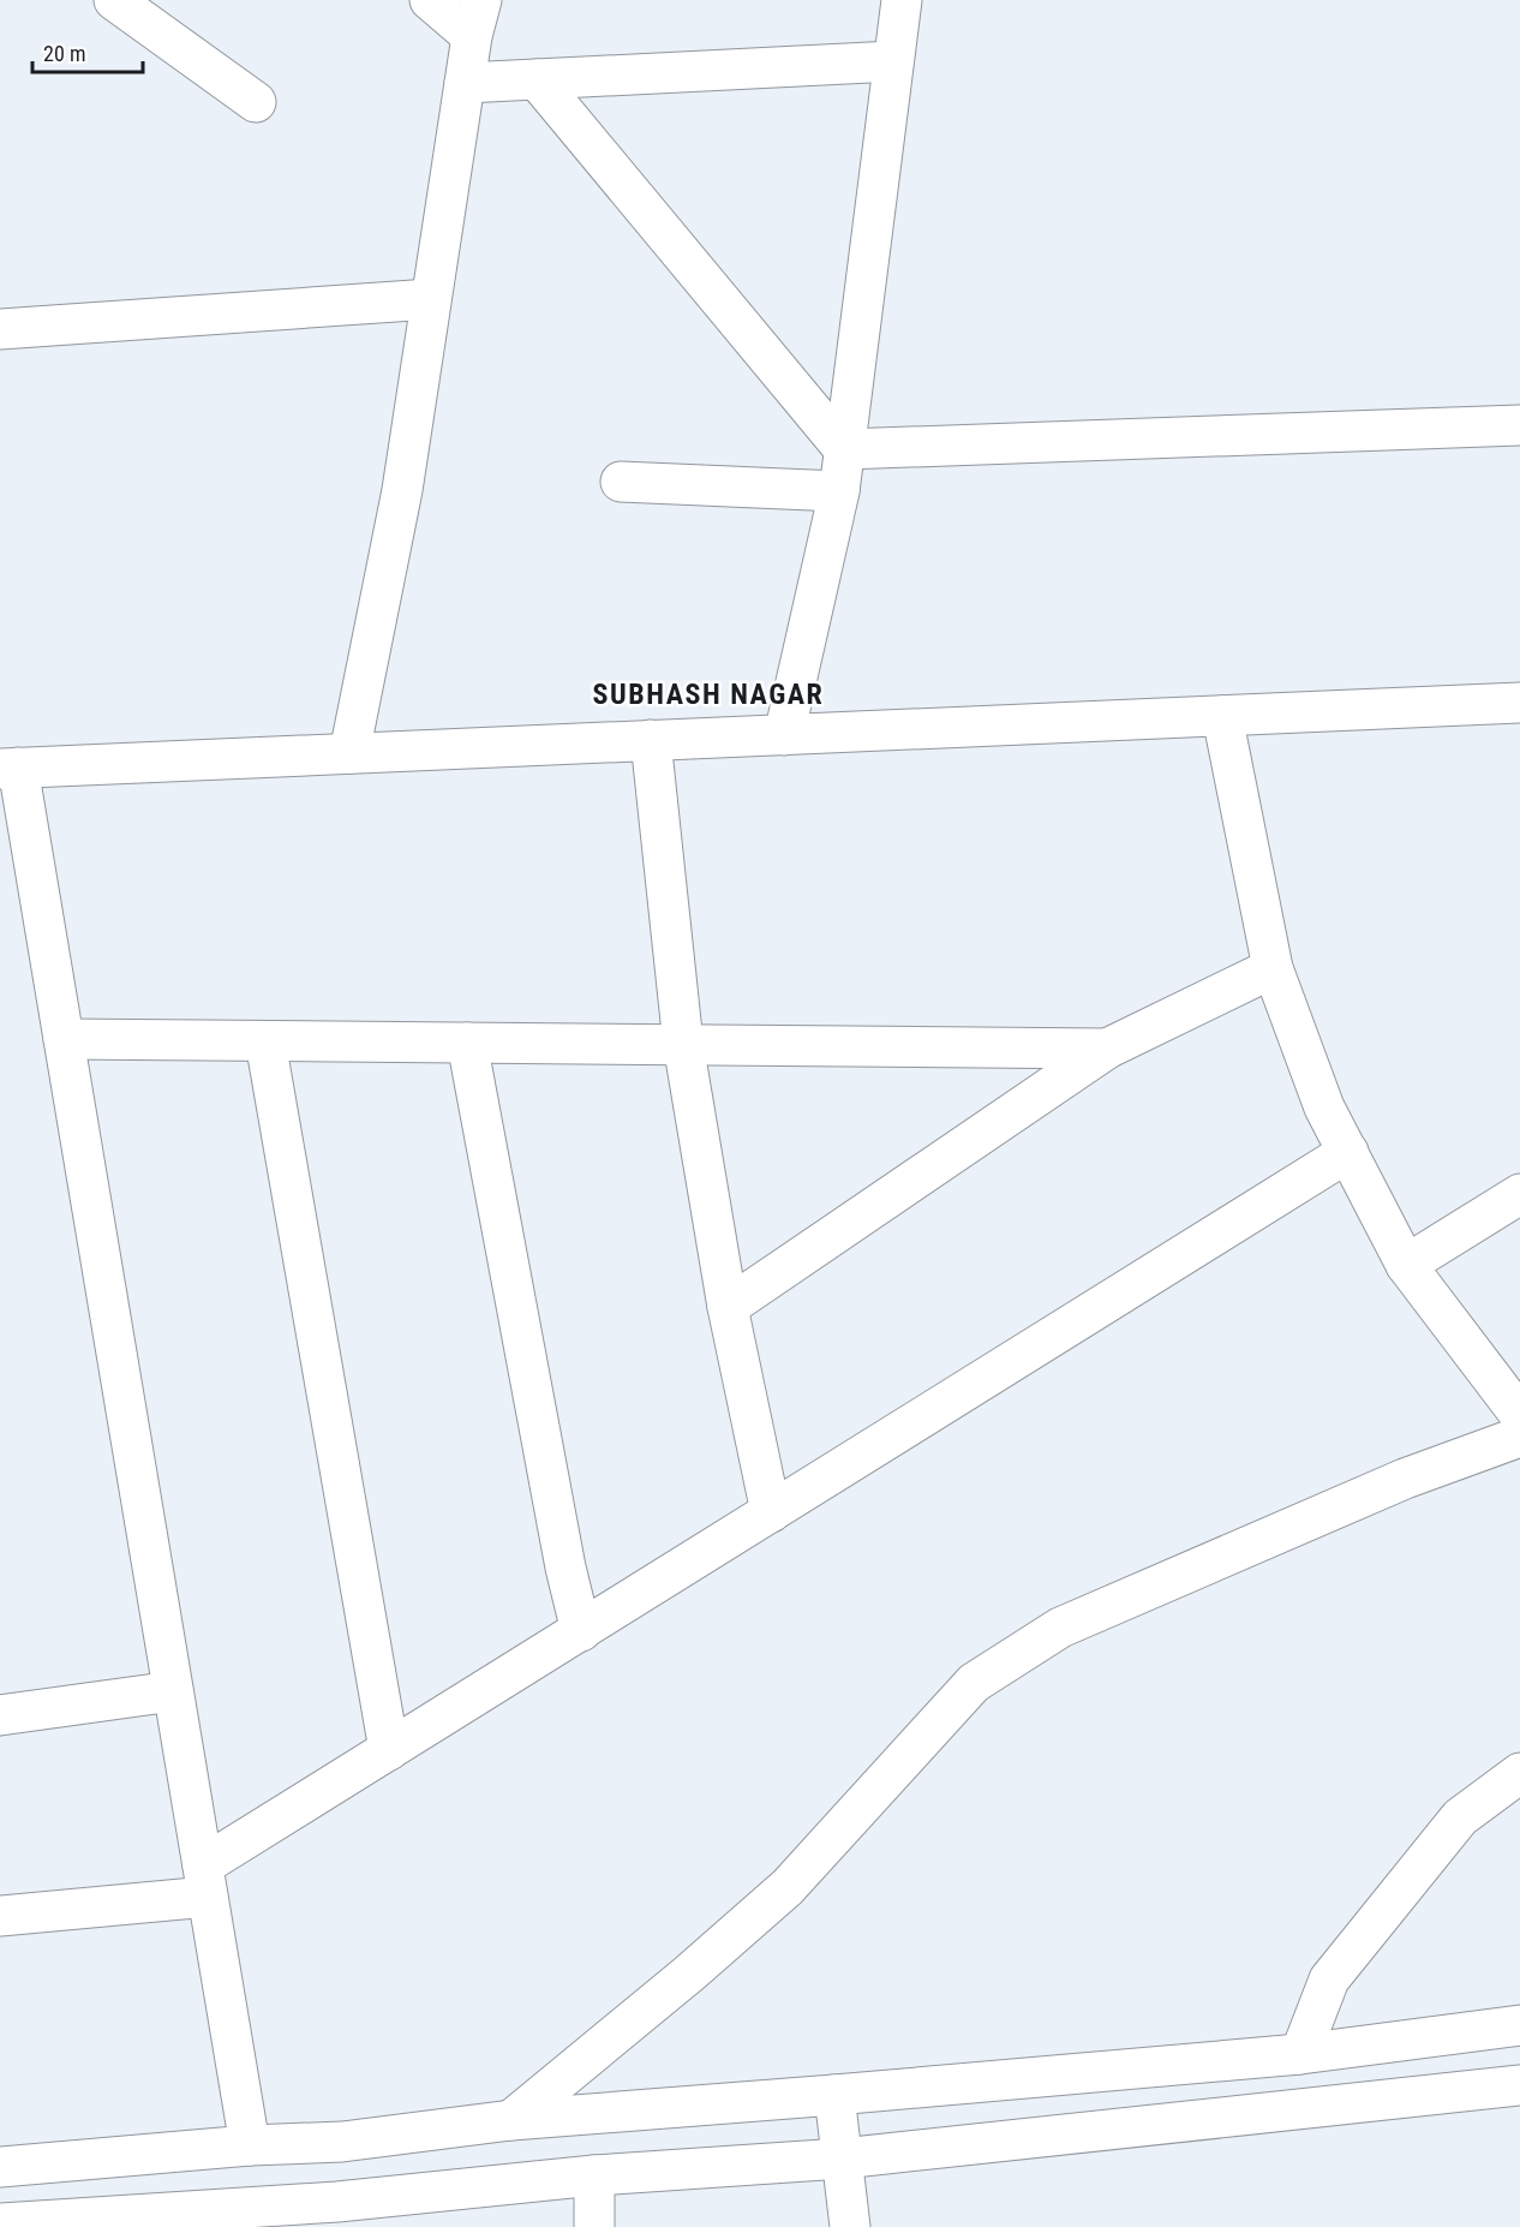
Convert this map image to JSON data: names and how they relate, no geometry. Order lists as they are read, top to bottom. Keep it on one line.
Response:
{"districts":["SUBHASH NAGAR"],"scale_bar":"20 m"}
